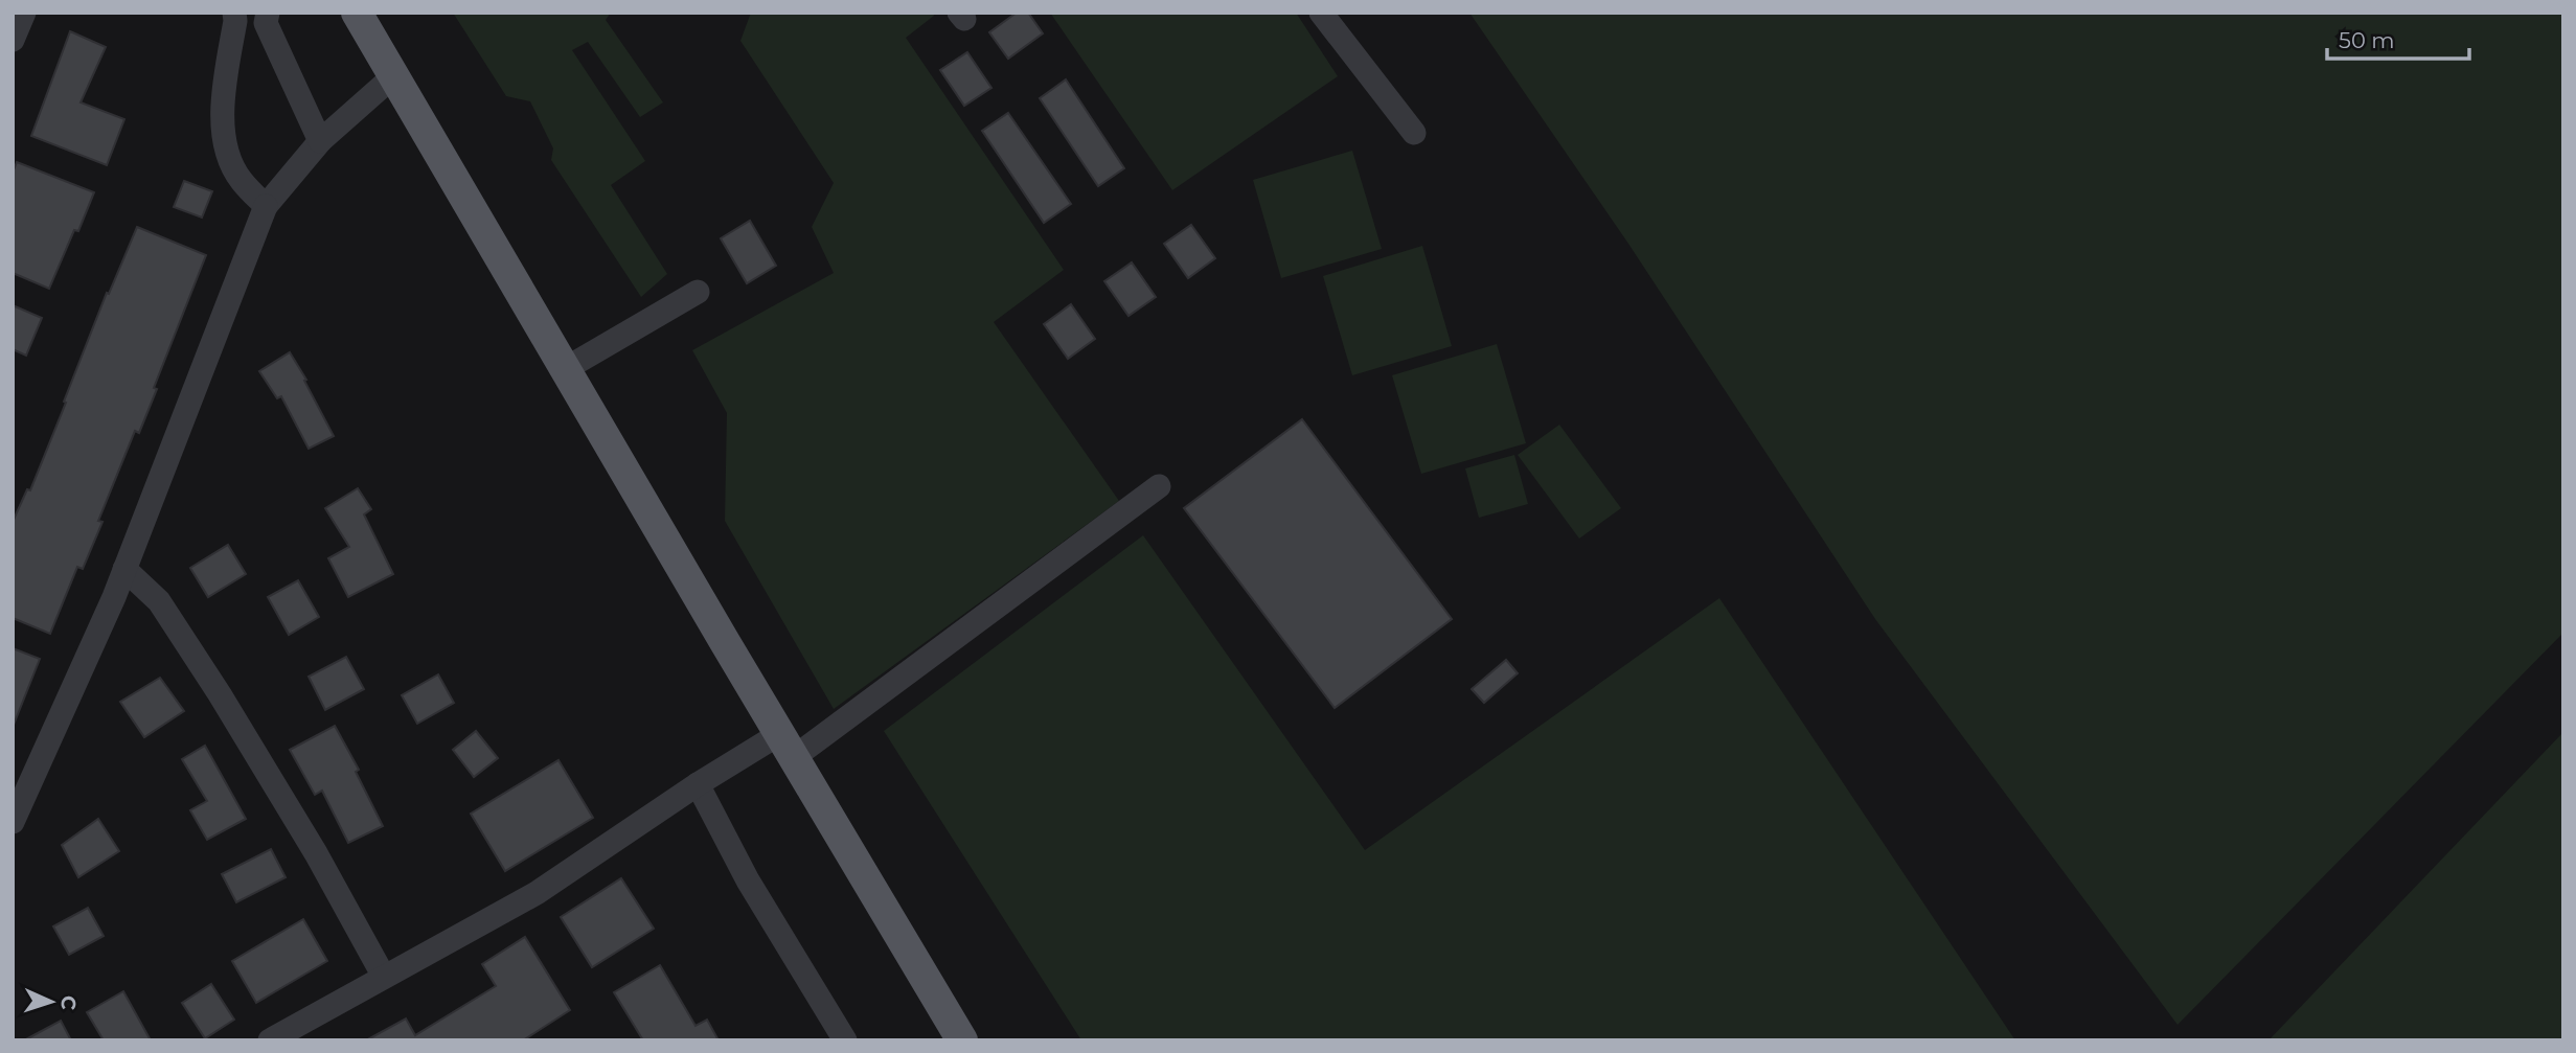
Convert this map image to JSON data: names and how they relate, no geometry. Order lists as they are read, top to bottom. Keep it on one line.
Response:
{"scale_bar":"50 m","north":"right"}
